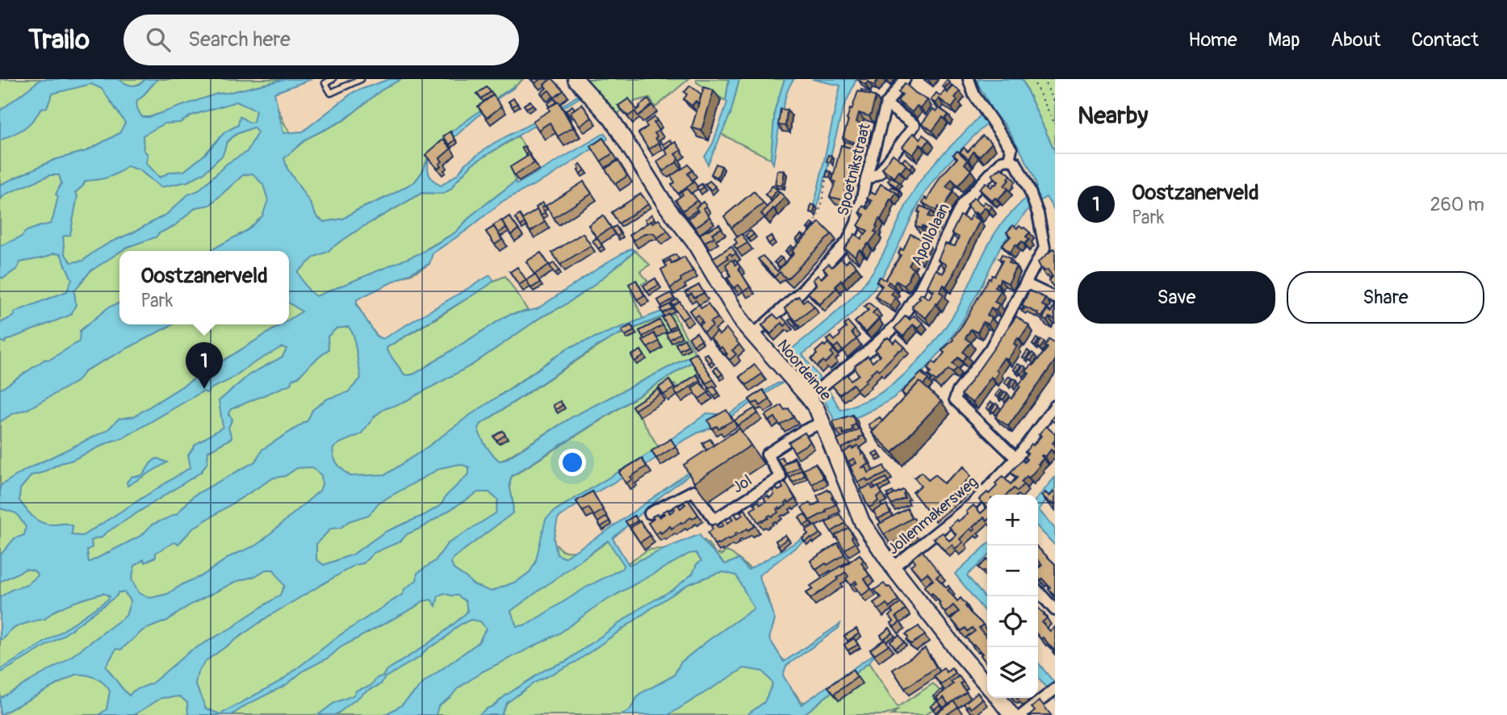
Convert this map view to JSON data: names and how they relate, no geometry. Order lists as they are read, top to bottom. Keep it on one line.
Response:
{"streets":{"street":["Spoetnikstraat","Apollolaan","Noordeinde","Jol","Jollenmakersweg"]},"crossings":[["Spoetnikstraat","Noordeinde"],["Apollolaan","Noordeinde"],["Noordeinde","Jol"],["Noordeinde","Jollenmakersweg"]],"page":{"header":"Trailo","search":"Search here","nav":["Home","Map","About","Contact"],"heading":"Nearby","list":[{"mark":"1","name":"Oostzanerveld","note":"Park","value":"260 m"}],"popup":["Oostzanerveld","Park"],"buttons":["Save","Share"],"pins":"1","map_buttons":["+","−"]}}
